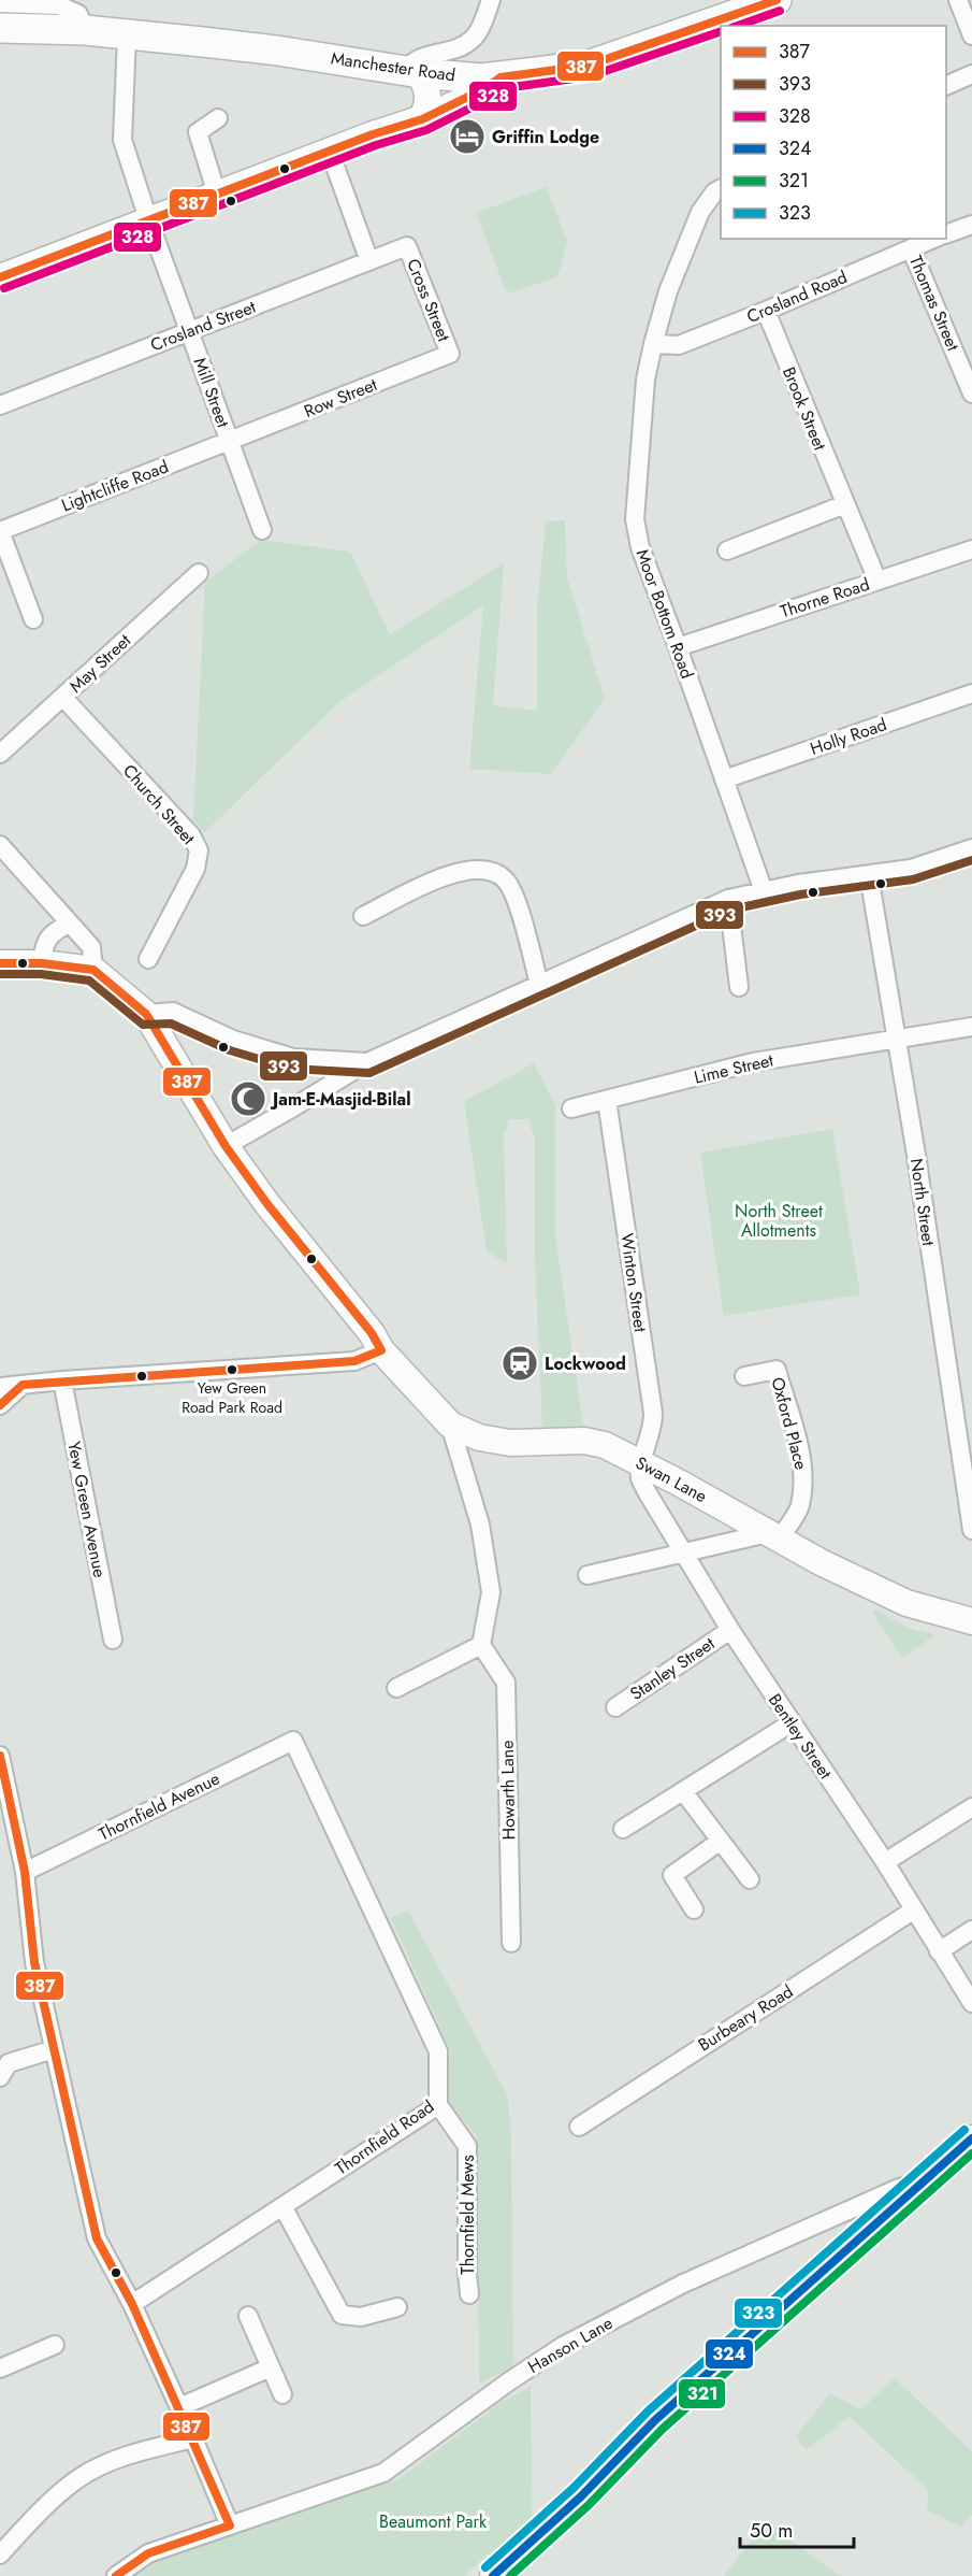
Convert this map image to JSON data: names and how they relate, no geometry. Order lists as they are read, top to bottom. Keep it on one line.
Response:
{"streets":{"main road":["Manchester Road"],"street":["Crosland Road","Cross Street","Thomas Street","Crosland Street","Mill Street","Row Street","Brook Street","Lightcliffe Road","Thorne Road","Moor Bottom Road","May Street","Holly Road","Church Street","Lime Street","North Street","Winton Street","Oxford Place","Swan Lane","Yew Green Avenue","Stanley Street","Bentley Street","Howarth Lane","Thornfield Avenue","Burbeary Road","Thornfield Road","Thornfield Mews","Hanson Lane"]},"crossings":[["Manchester Road","Mill Street"],["Crosland Road","Thomas Street"],["Crosland Road","Brook Street"],["Crosland Road","Moor Bottom Road"],["Cross Street","Crosland Street"],["Cross Street","Row Street"],["Crosland Street","Mill Street"],["Mill Street","Row Street"],["Mill Street","Lightcliffe Road"],["Row Street","Lightcliffe Road"],["Brook Street","Thorne Road"],["Thorne Road","Moor Bottom Road"],["Moor Bottom Road","Holly Road"],["May Street","Church Street"],["Lime Street","North Street"],["Lime Street","Winton Street"],["Winton Street","Swan Lane"],["Winton Street","Bentley Street"],["Oxford Place","Swan Lane"],["Swan Lane","Bentley Street"],["Stanley Street","Bentley Street"],["Bentley Street","Burbeary Road"],["Thornfield Avenue","Thornfield Road"],["Thornfield Road","Thornfield Mews"]],"parks":["North Street Allotments","Beaumont Park"],"places":{"hotel":["Griffin Lodge"],"mosque":["Jam-E-Masjid-Bilal"],"station":["Lockwood"],"other":["Yew Green Road Park Road"]},"lines":["transit line 387","transit line 328","transit line 393","transit line 323","transit line 324","transit line 321"],"legend":["387","393","328","324","321","323"],"scale_bar":"50 m"}
